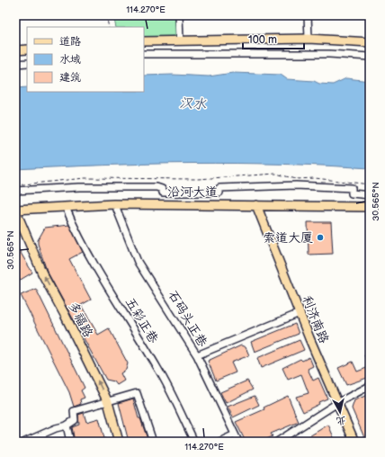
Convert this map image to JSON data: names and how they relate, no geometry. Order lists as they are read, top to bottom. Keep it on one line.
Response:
{"streets":{"main road":["沿河大道","多福路","利济南路"],"street":["石码头正巷","五彩正巷"]},"crossings":[["沿河大道","石码头正巷"],["沿河大道","多福路"],["沿河大道","利济南路"],["沿河大道","五彩正巷"]],"one_way":["多福路"],"water":["汉水"],"places":["索道大厦"],"legend":["道路","水域","建筑"],"scale_bar":"100 m","north":"bottom","coordinates":["114.270°E","30.565°N"]}
